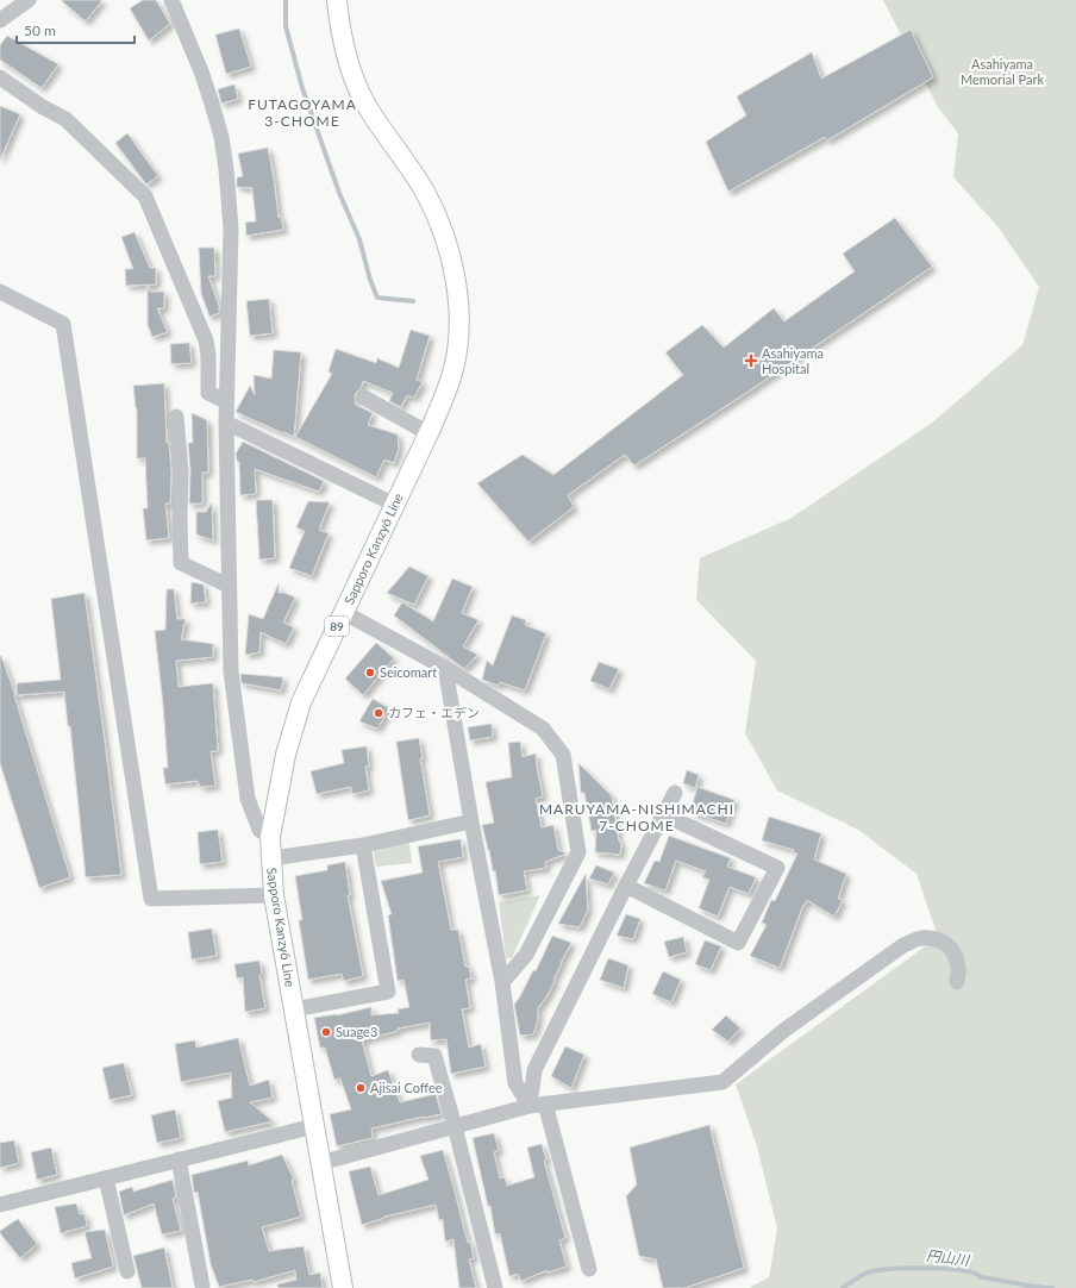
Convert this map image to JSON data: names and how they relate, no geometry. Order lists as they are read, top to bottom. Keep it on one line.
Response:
{"streets":{"main road":["Sapporo Kanzyō Line","89"]},"districts":["FUTAGOYAMA 3-CHOME","MARUYAMA-NISHIMACHI 7-CHOME"],"water":["円山川"],"parks":["Asahiyama Memorial Park"],"places":{"health":["Asahiyama Hospital"],"other":["Seicomart","カフェ・エデン","Suage3","Ajisai Coffee"]},"scale_bar":"50 m"}
